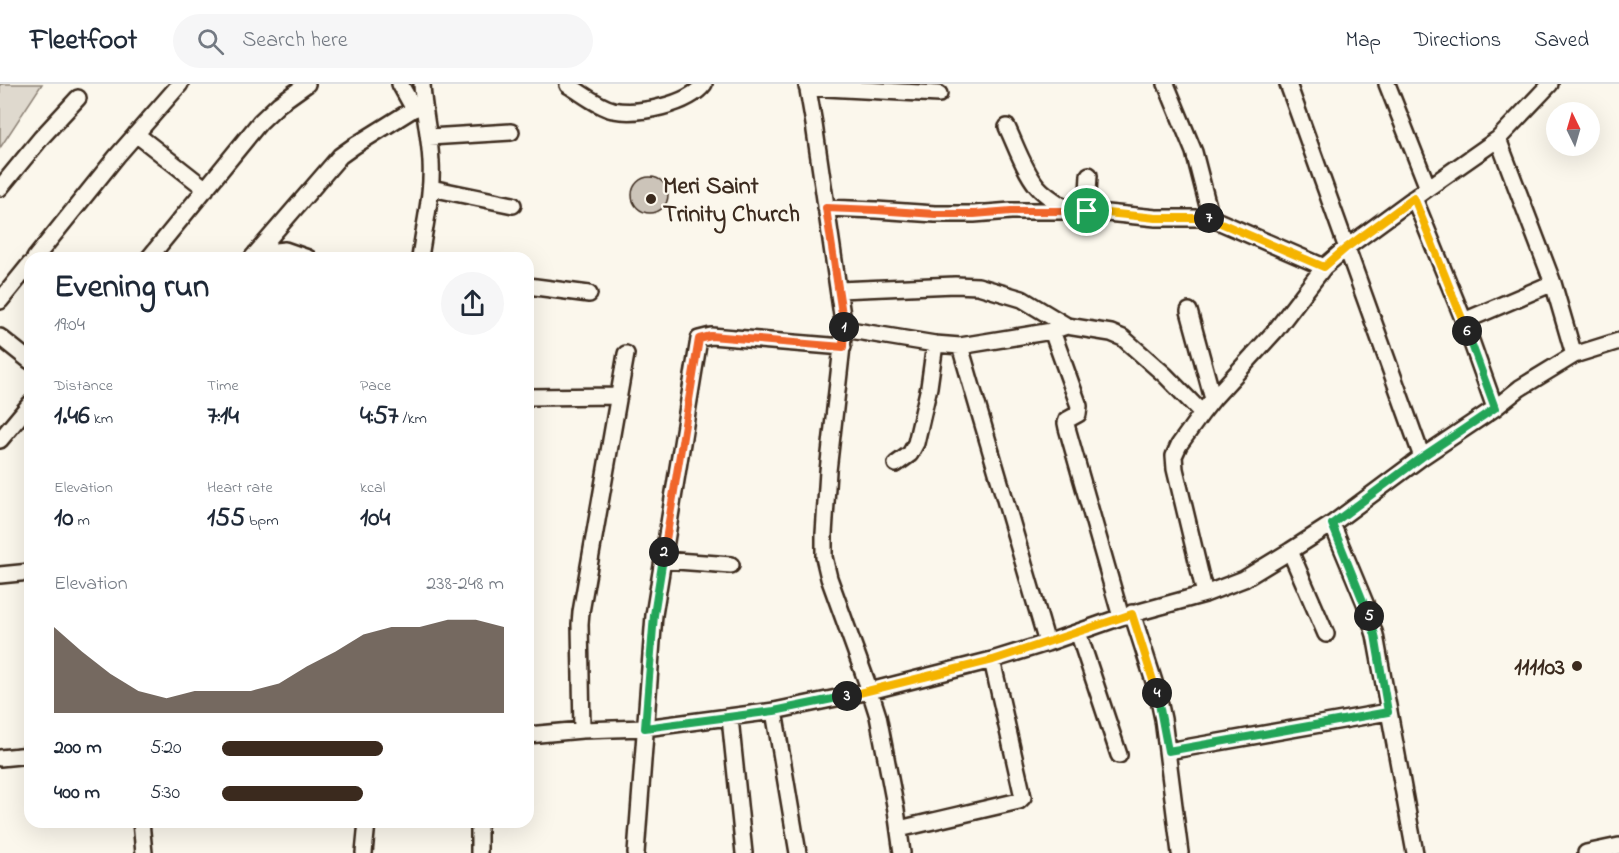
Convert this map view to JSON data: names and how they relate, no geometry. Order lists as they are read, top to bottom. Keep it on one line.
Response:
{"places":["Meri Saint Trinity Church","111103"],"north":"top","page":{"header":"Fleetfoot","search":"Search here","nav":["Map","Directions","Saved"],"pins":["7","1","6","2","5","4","3"],"heading":["Evening run","19:04"],"stats":[["Distance","1.46 km"],["Time","7:14"],["Pace","4:57 /km"],["Elevation","10 m"],["Heart rate","155 bpm"],["kcal","104"]],"chart":["Elevation","238–248 m"],"list":[{"name":"200 m","note":"5:20"},{"name":"400 m","note":"5:30"}]}}
